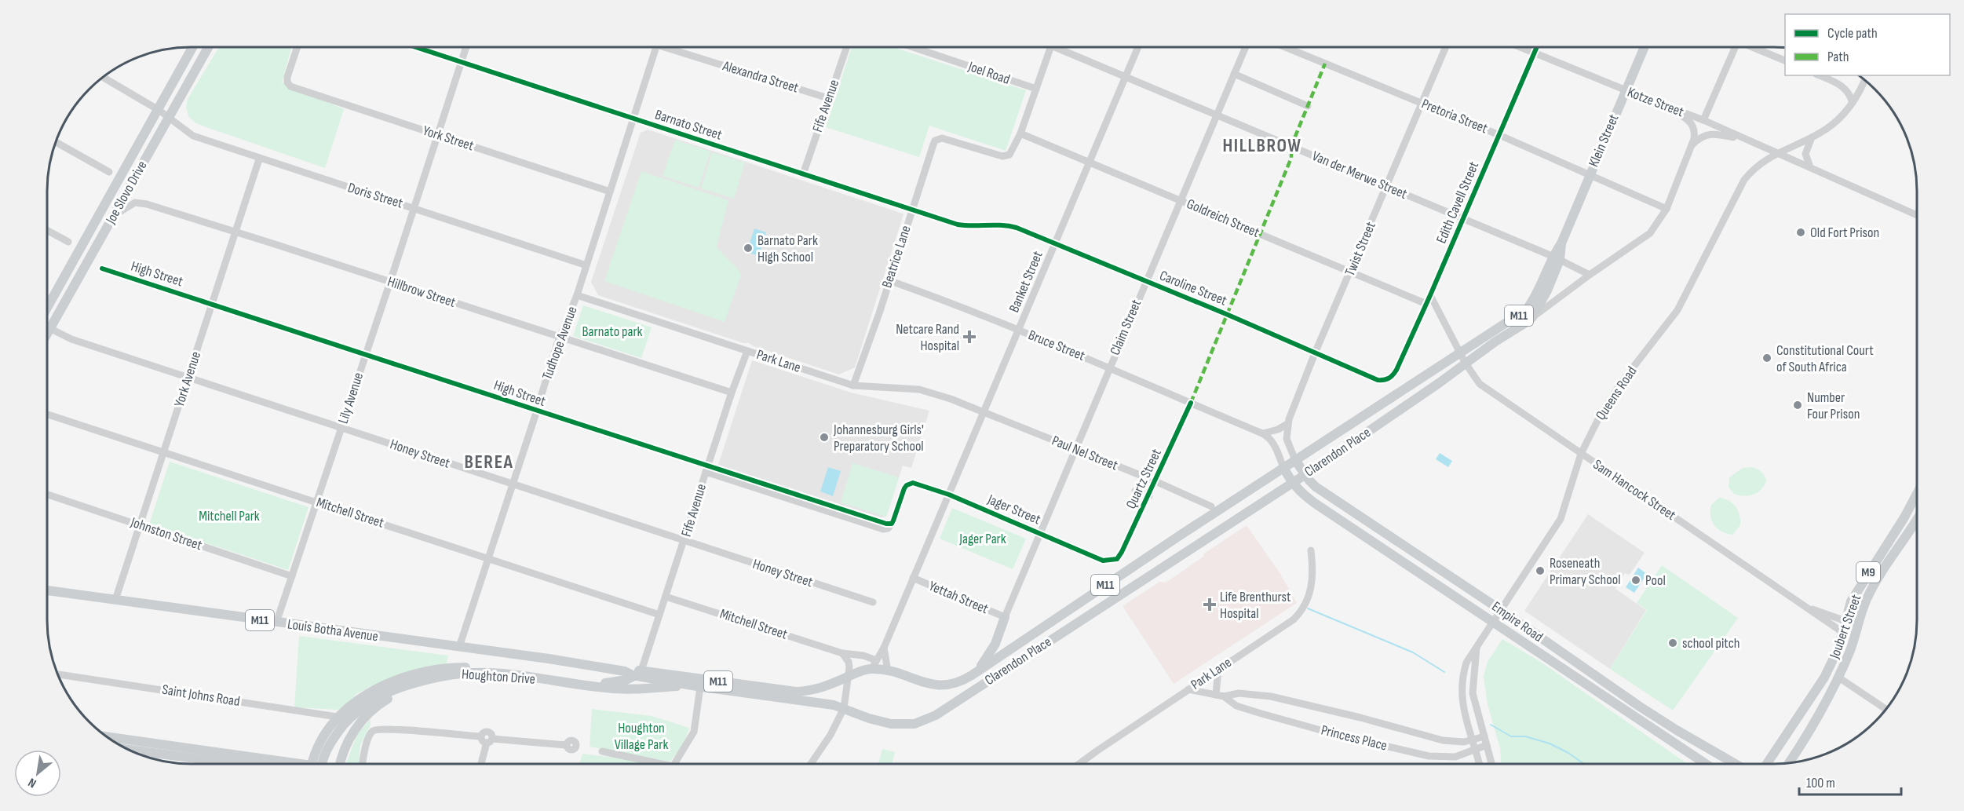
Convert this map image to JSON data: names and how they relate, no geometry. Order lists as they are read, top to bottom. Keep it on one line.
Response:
{"streets":{"main road":["Klein Street","Joe Slovo Drive","M11","Clarendon Place","M9","Empire Road","Joubert Street","Louis Botha Avenue","Houghton Drive"],"street":["Joel Road","Alexandra Street","Kotze Street","Fife Avenue","Pretoria Street","Barnato Street","York Street","Van der Merwe Street","Doris Street","Edith Cavell Street","Goldreich Street","Twist Street","Beatrice Lane","High Street","Banket Street","Caroline Street","Hillbrow Street","Claim Street","Tudhope Avenue","Bruce Street","Park Lane","York Avenue","Queens Road","Lily Avenue","Paul Nel Street","Honey Street","Quartz Street","Sam Hancock Street","Jager Street","Mitchell Street","Johnston Street","Yettah Street","Saint Johns Road","Princess Place"]},"crossings":[["Alexandra Street","Fife Avenue"],["Kotze Street","Klein Street"],["Kotze Street","Edith Cavell Street"],["Kotze Street","Queens Road"],["Kotze Street","Clarendon Place"],["Fife Avenue","Barnato Street"],["Fife Avenue","High Street"],["Fife Avenue","Hillbrow Street"],["Fife Avenue","M11"],["Fife Avenue","Park Lane"],["Fife Avenue","Honey Street"],["Fife Avenue","Mitchell Street"],["Fife Avenue","Louis Botha Avenue"],["Fife Avenue","Houghton Drive"],["Pretoria Street","Klein Street"],["Pretoria Street","Edith Cavell Street"],["Pretoria Street","Twist Street"],["Pretoria Street","Clarendon Place"],["Barnato Street","Beatrice Lane"],["Barnato Street","Caroline Street"],["Barnato Street","Tudhope Avenue"],["Barnato Street","Lily Avenue"],["York Street","Tudhope Avenue"],["York Street","Lily Avenue"],["Klein Street","Van der Merwe Street"],["Klein Street","Clarendon Place"],["Van der Merwe Street","Edith Cavell Street"],["Van der Merwe Street","Twist Street"],["Van der Merwe Street","Banket Street"],["Van der Merwe Street","Claim Street"],["Van der Merwe Street","Clarendon Place"],["Joe Slovo Drive","Doris Street"],["Joe Slovo Drive","Hillbrow Street"],["Joe Slovo Drive","Honey Street"],["Doris Street","Tudhope Avenue"],["Doris Street","York Avenue"],["Doris Street","Lily Avenue"],["Edith Cavell Street","Goldreich Street"],["Edith Cavell Street","Caroline Street"],["Goldreich Street","Twist Street"],["Goldreich Street","Beatrice Lane"],["Goldreich Street","Banket Street"],["Goldreich Street","Claim Street"],["Twist Street","Caroline Street"],["Twist Street","Clarendon Place"],["Twist Street","Empire Road"],["Beatrice Lane","Bruce Street"],["Beatrice Lane","Park Lane"],["High Street","Tudhope Avenue"],["High Street","York Avenue"],["High Street","Lily Avenue"],["High Street","Jager Street"],["Banket Street","Caroline Street"],["Banket Street","M11"],["Banket Street","Bruce Street"],["Banket Street","Park Lane"],["Banket Street","Clarendon Place"],["Banket Street","Paul Nel Street"],["Banket Street","Jager Street"],["Banket Street","Mitchell Street"],["Banket Street","Yettah Street"],["Caroline Street","Claim Street"],["Hillbrow Street","Tudhope Avenue"],["Hillbrow Street","York Avenue"],["Hillbrow Street","Lily Avenue"],["M11","Clarendon Place"],["M11","Mitchell Street"],["M11","Louis Botha Avenue"],["M11","Houghton Drive"],["Claim Street","Bruce Street"],["Claim Street","Paul Nel Street"],["Claim Street","Jager Street"],["Claim Street","Yettah Street"],["Tudhope Avenue","Park Lane"],["Tudhope Avenue","Honey Street"],["Tudhope Avenue","Mitchell Street"],["Tudhope Avenue","Louis Botha Avenue"],["Bruce Street","Clarendon Place"],["Bruce Street","Quartz Street"],["Bruce Street","Empire Road"],["Park Lane","Paul Nel Street"],["Park Lane","Princess Place"],["York Avenue","Honey Street"],["York Avenue","Mitchell Street"],["York Avenue","Johnston Street"],["York Avenue","Louis Botha Avenue"],["Queens Road","Sam Hancock Street"],["Queens Road","Empire Road"],["Queens Road","Princess Place"],["Lily Avenue","Honey Street"],["Lily Avenue","Mitchell Street"],["Lily Avenue","Johnston Street"],["Lily Avenue","Louis Botha Avenue"],["Clarendon Place","Sam Hancock Street"],["Clarendon Place","Mitchell Street"],["Clarendon Place","Empire Road"],["Paul Nel Street","Quartz Street"],["Quartz Street","Jager Street"],["Sam Hancock Street","Joubert Street"],["Louis Botha Avenue","Houghton Drive"],["Houghton Drive","Saint Johns Road"]],"districts":["HILLBROW","BEREA"],"parks":["Barnato park","Mitchell Park","Jager Park","Houghton Village Park"],"places":{"other":["Old Fort Prison","Barnato Park High School","Constitutional Court of South Africa","Number Four Prison","Johannesburg Girls' Preparatory School","Roseneath Primary School","Pool","school pitch"],"health":["Netcare Rand Hospital","Life Brenthurst Hospital"]},"legend":["Cycle path","Path"],"scale_bar":"100 m","north":"bottom left"}
